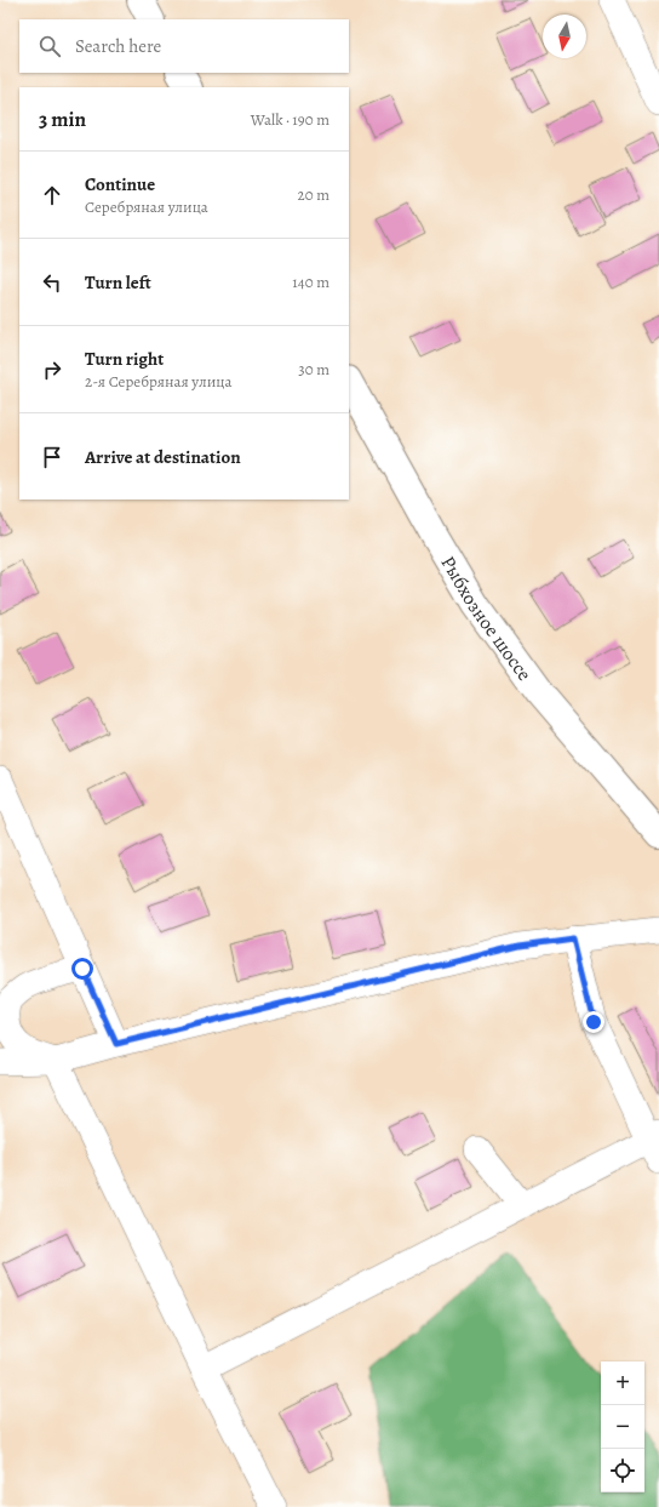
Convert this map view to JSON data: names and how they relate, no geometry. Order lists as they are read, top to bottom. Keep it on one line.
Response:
{"streets":{"street":["Рыбхозное шоссе"]},"north":"bottom","page":{"search":"Search here","heading":["3 min","Walk · 190 m"],"list":[["Continue","Серебряная улица","20 m"],["Turn left","140 m"],["Turn right","2-я Серебряная улица","30 m"],"Arrive at destination"],"map_buttons":["+","−"]}}
